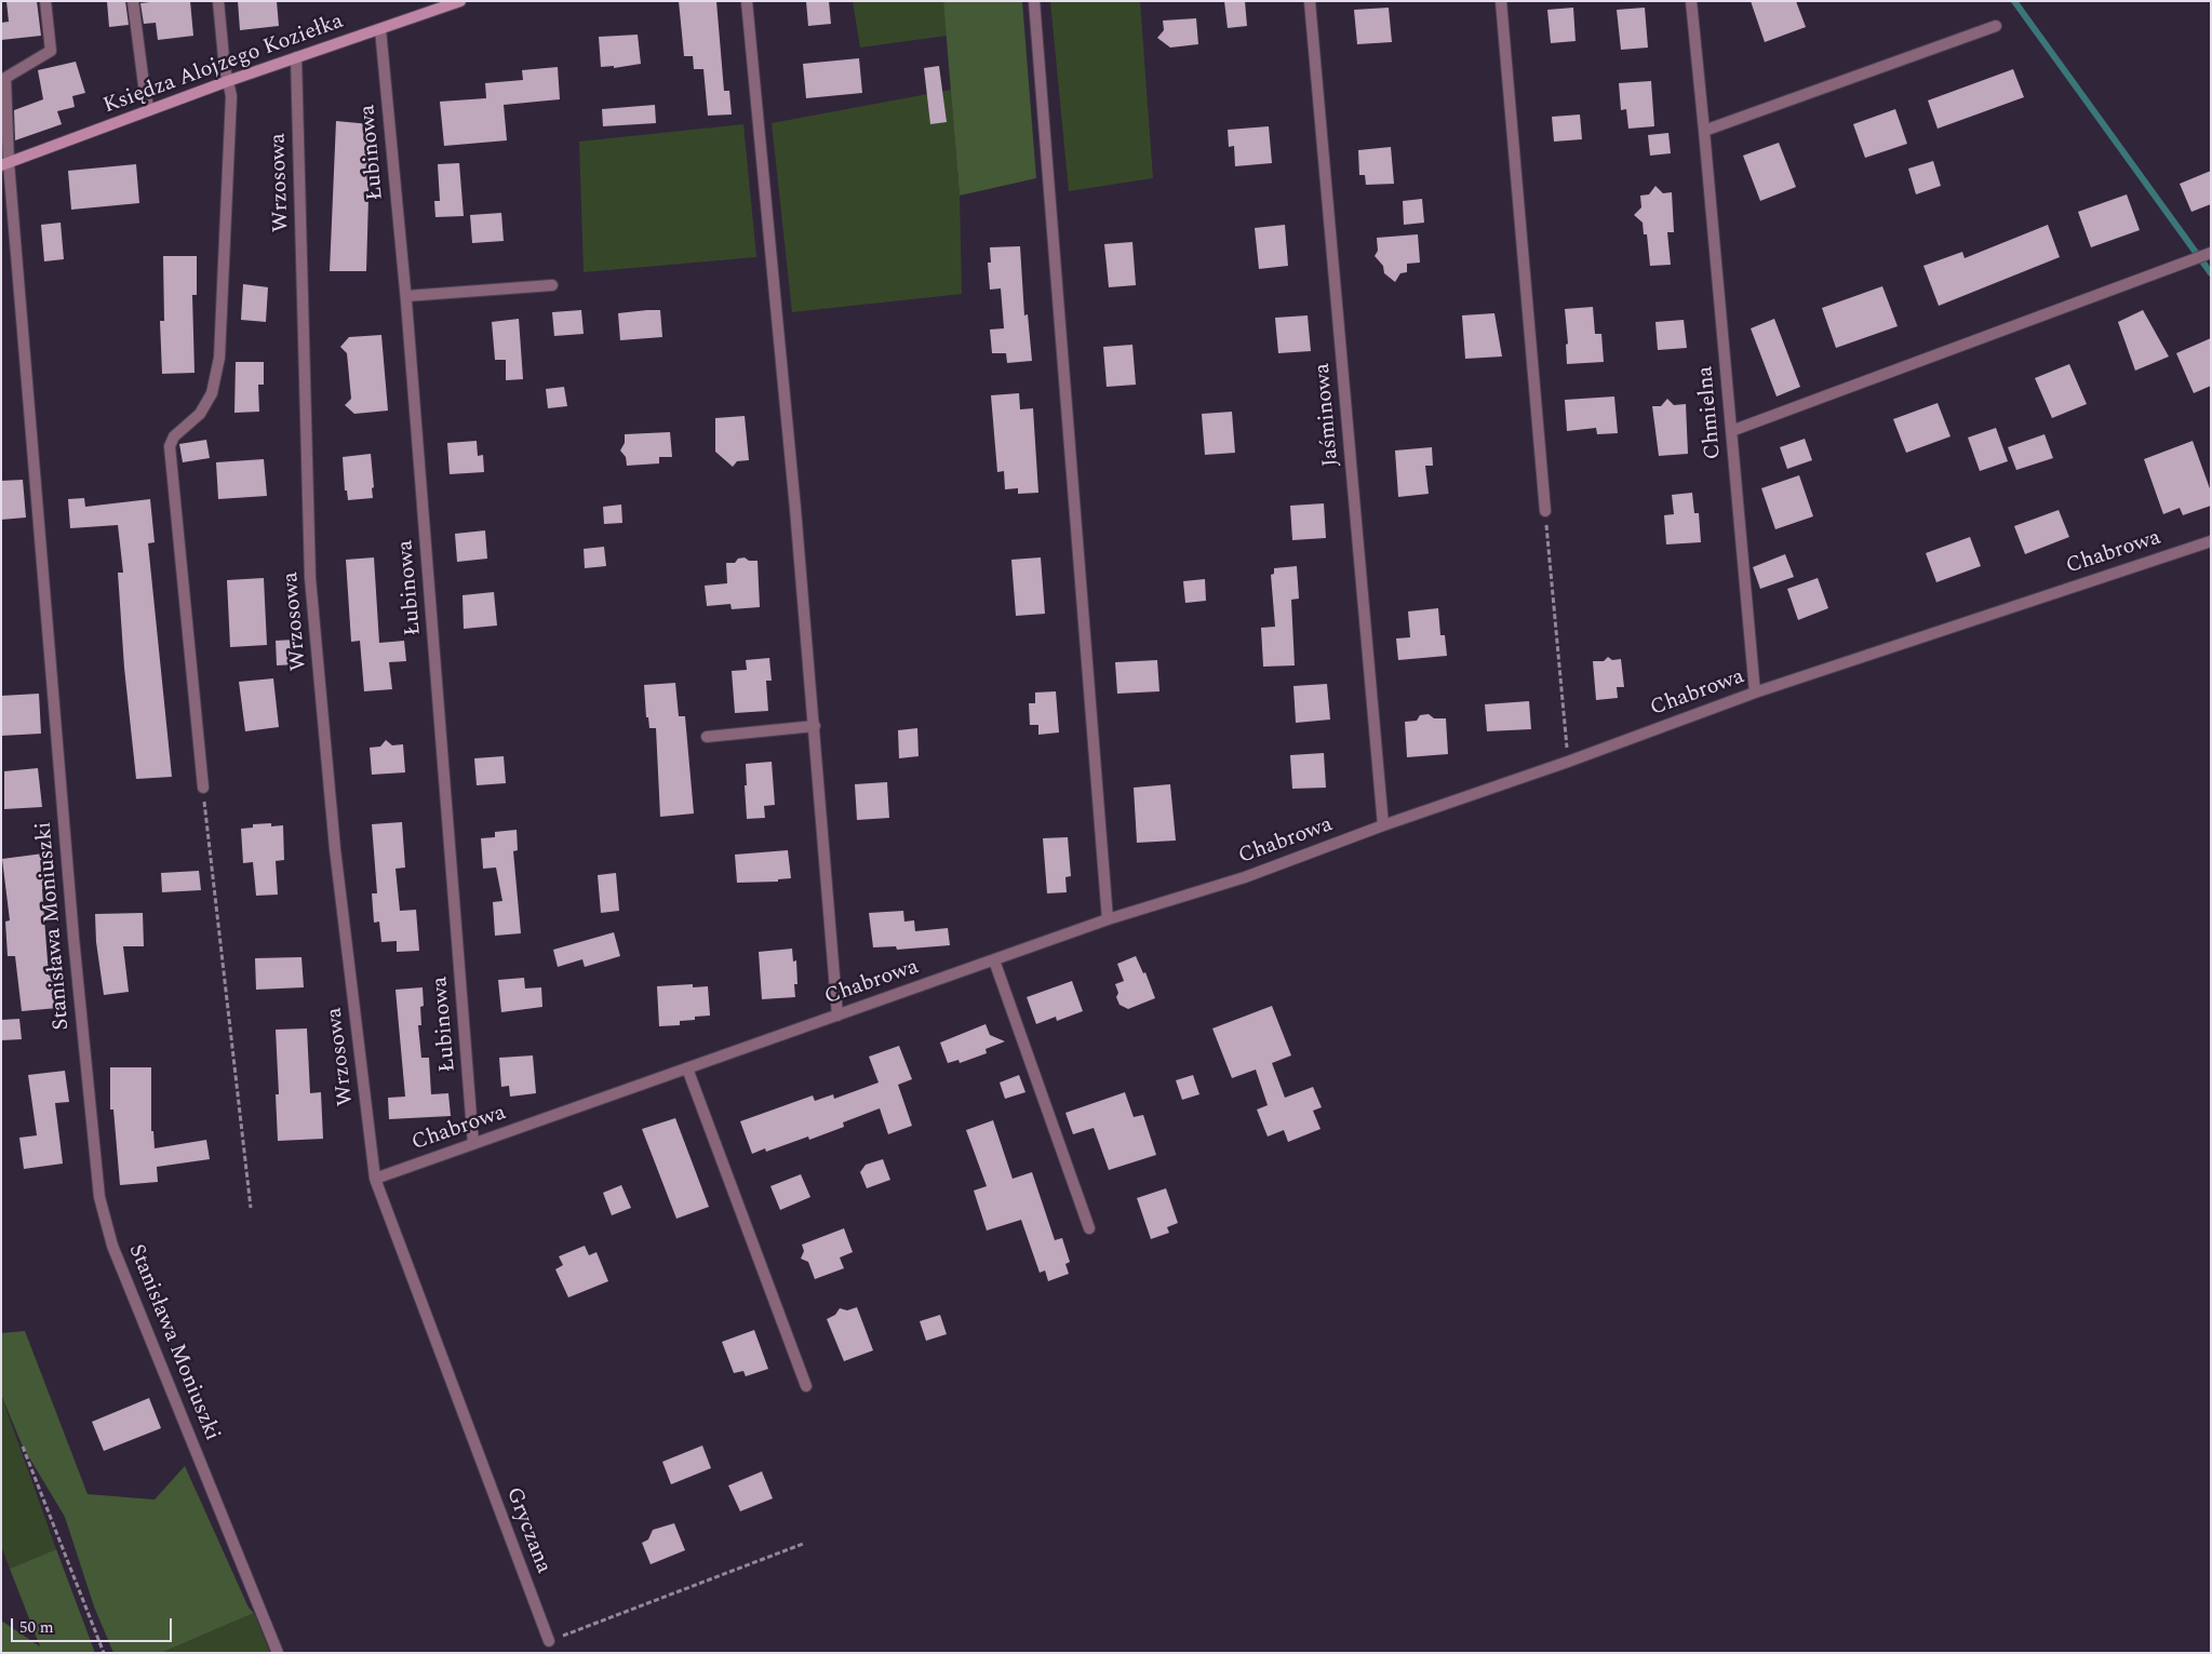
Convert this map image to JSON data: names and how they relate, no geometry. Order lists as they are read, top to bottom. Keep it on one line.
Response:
{"streets":{"street":["Księdza Alojzego Koziełka","Łubinowa","Wrzosowa","Chmielna","Jaśminowa","Chabrowa","Stanisława Moniuszki","Gryczana"]},"crossings":[["Księdza Alojzego Koziełka","Łubinowa"],["Księdza Alojzego Koziełka","Wrzosowa"],["Księdza Alojzego Koziełka","Stanisława Moniuszki"],["Łubinowa","Chabrowa"],["Wrzosowa","Chabrowa"],["Wrzosowa","Gryczana"],["Chmielna","Chabrowa"],["Jaśminowa","Chabrowa"],["Chabrowa","Gryczana"]],"scale_bar":"50 m"}
